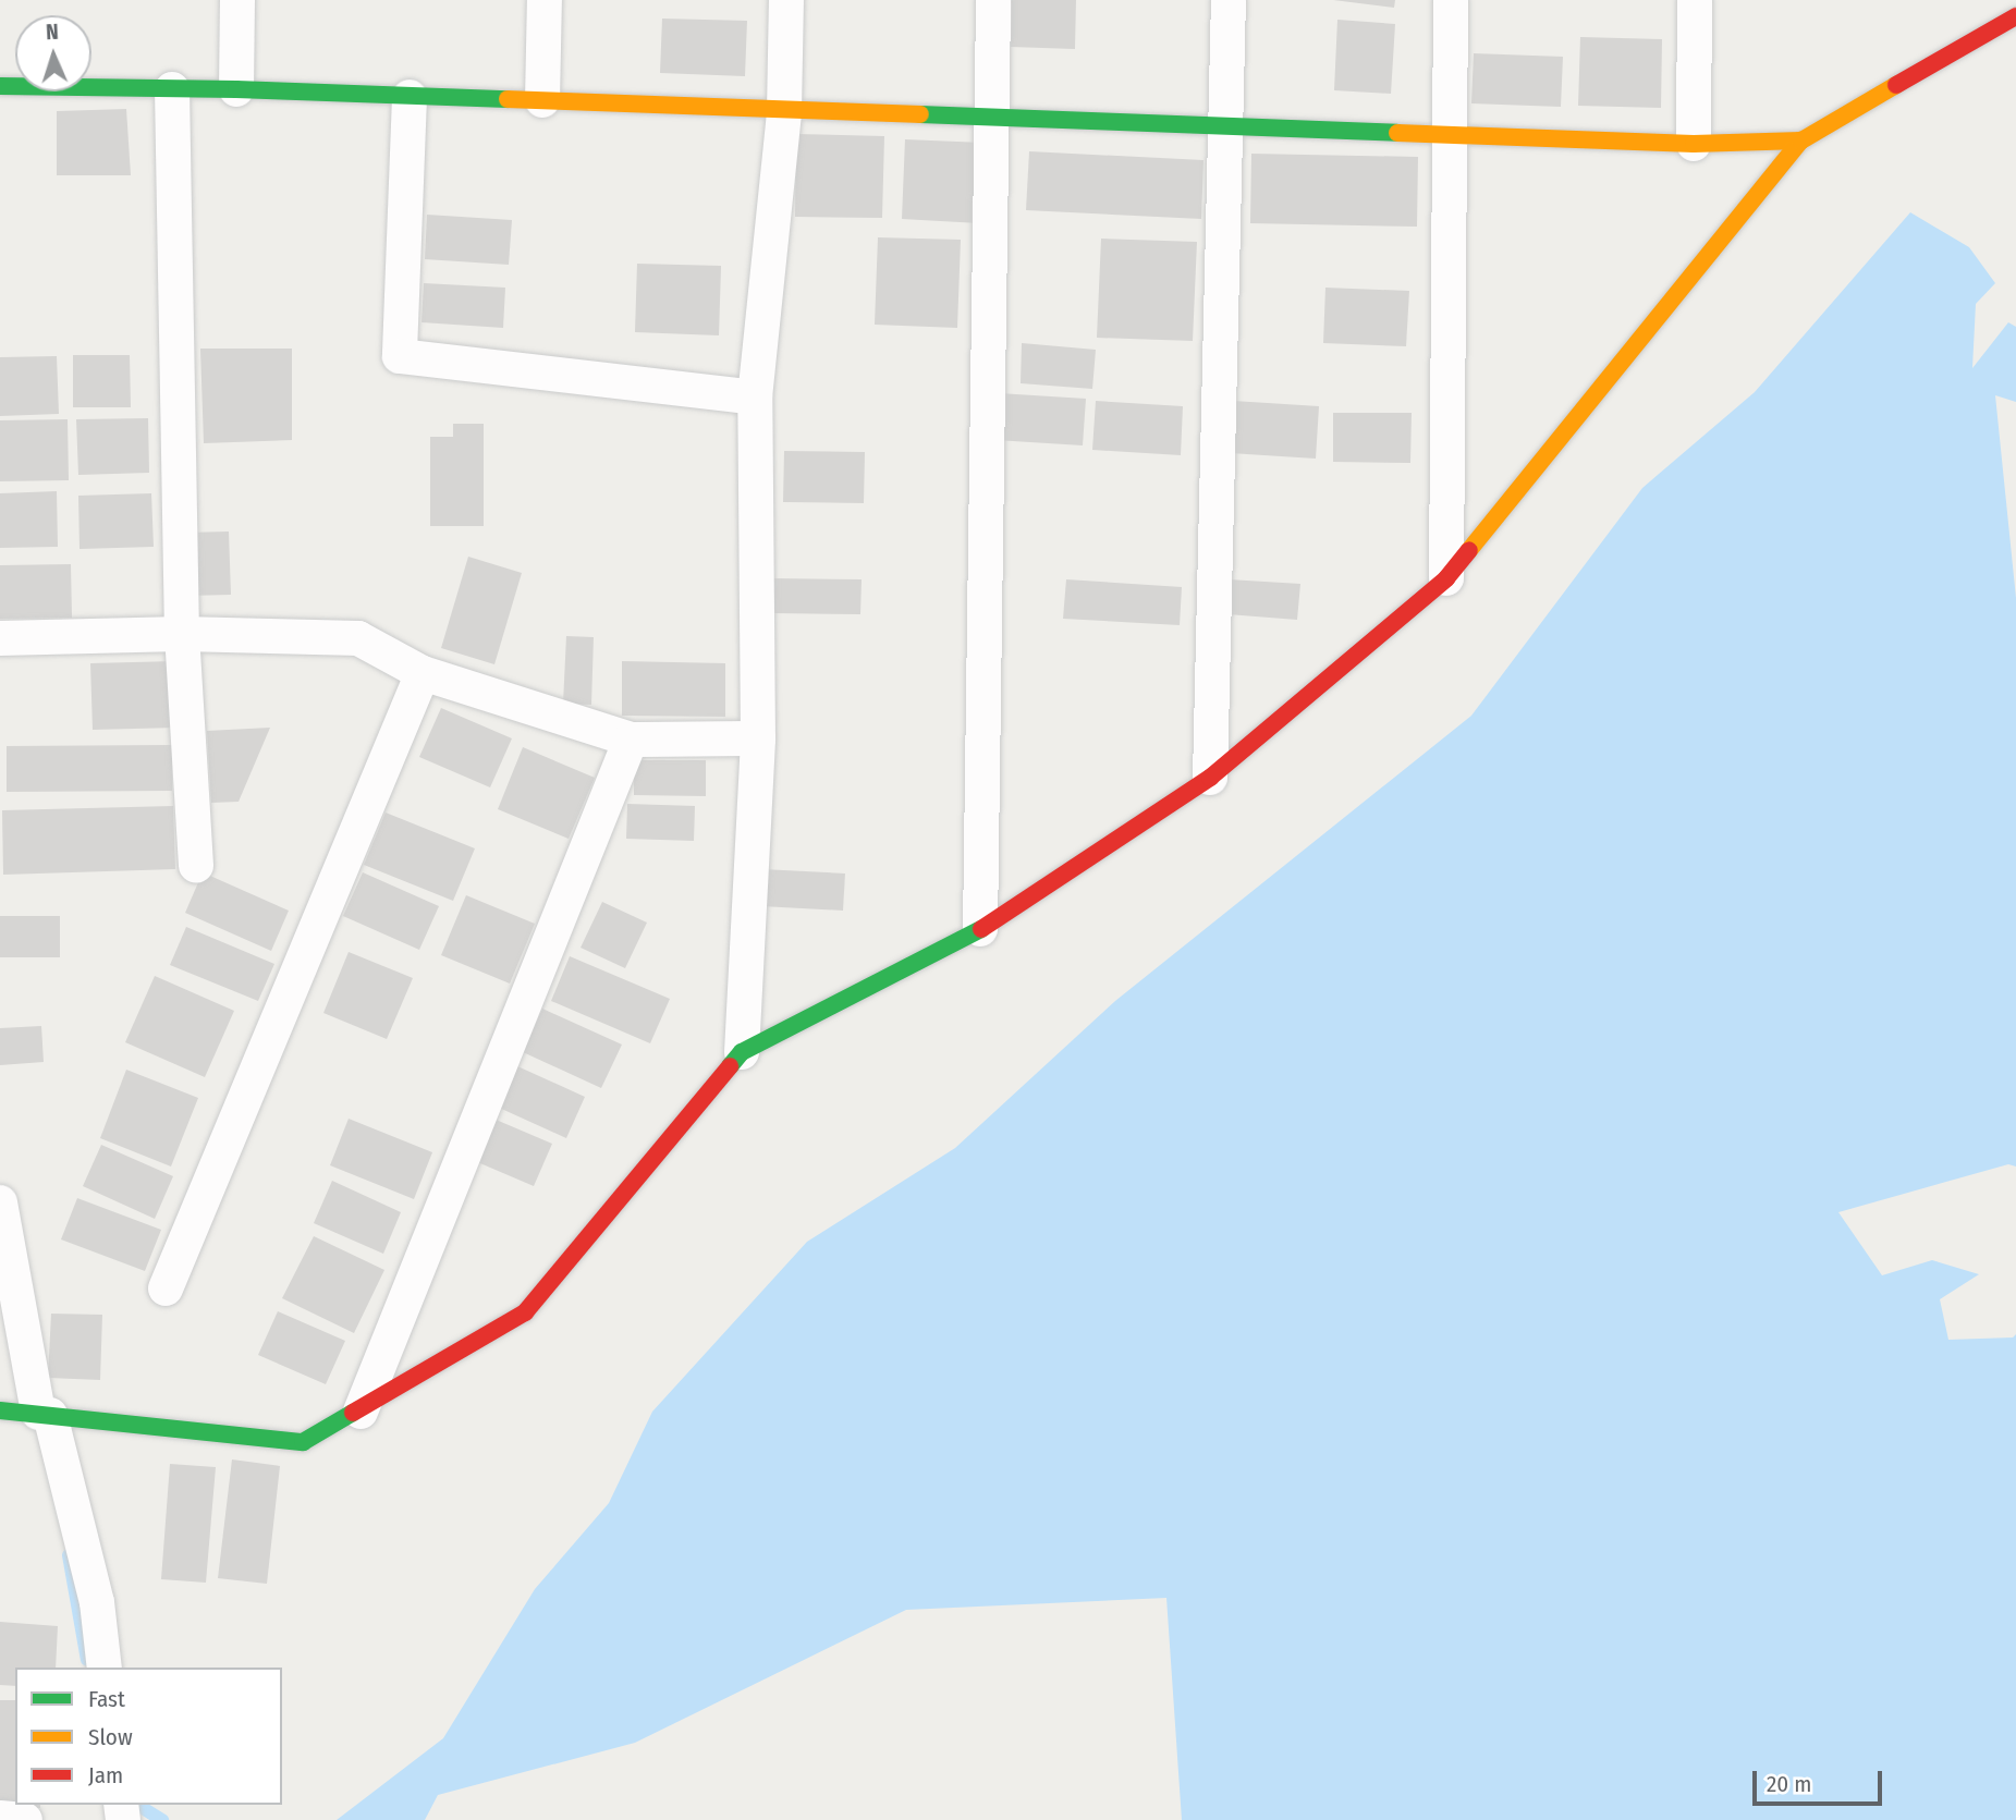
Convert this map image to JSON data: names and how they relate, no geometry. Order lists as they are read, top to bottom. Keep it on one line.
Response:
{"legend":["Fast","Slow","Jam"],"scale_bar":"20 m","north":"top"}
